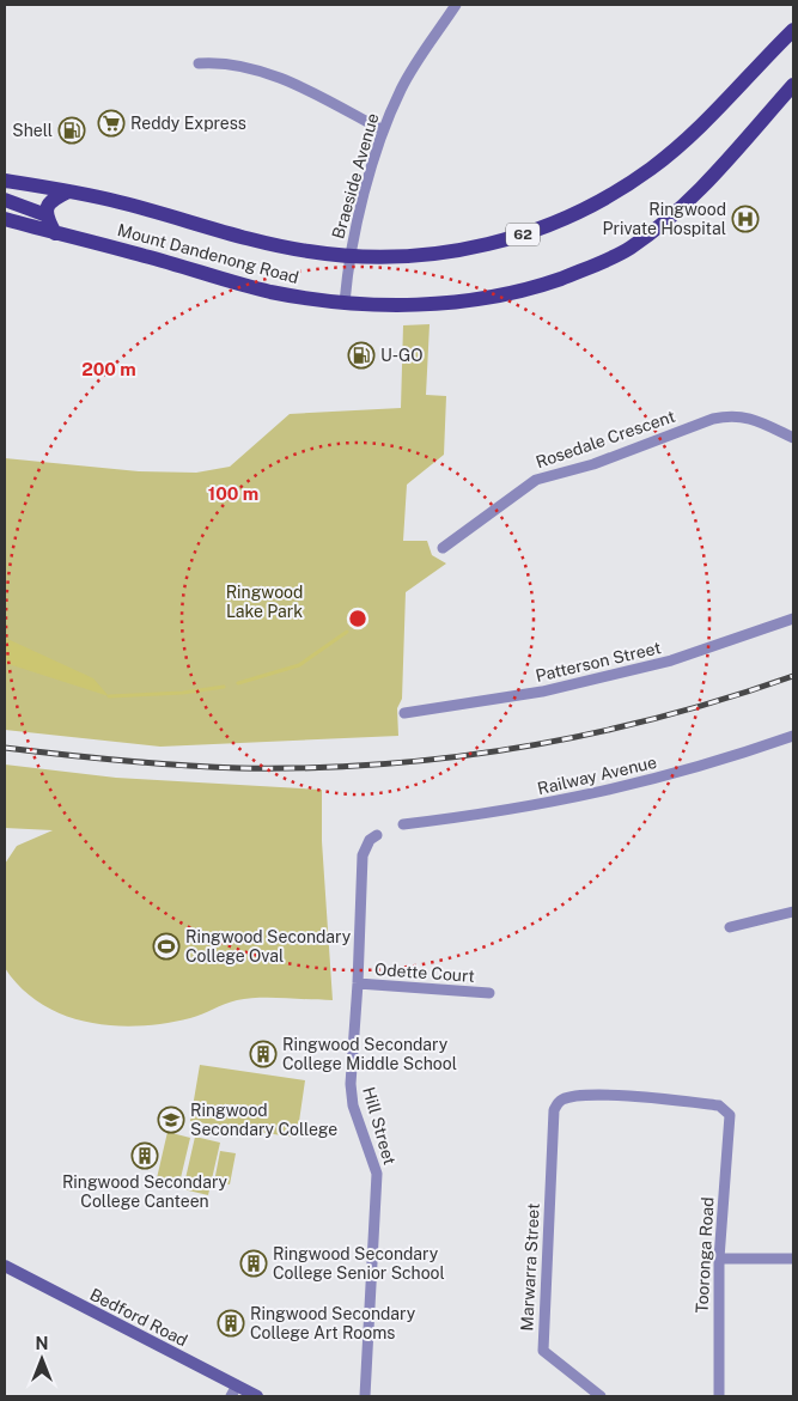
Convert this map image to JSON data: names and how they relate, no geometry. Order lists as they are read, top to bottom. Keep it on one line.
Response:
{"streets":{"main road":["62","Mount Dandenong Road","Bedford Road"],"street":["Braeside Avenue","Rosedale Crescent","Patterson Street","Railway Avenue","Odette Court","Hill Street","Tooronga Road","Marwarra Street"]},"crossings":[["Braeside Avenue","Mount Dandenong Road"],["Odette Court","Hill Street"],["Tooronga Road","Marwarra Street"]],"parks":["Ringwood Lake Park"],"places":{"supermarket":["Reddy Express"],"fuel station":["Shell","U-GO"],"hospital":["Ringwood Private Hospital"],"sports":["Ringwood Secondary College Oval"],"building":["Ringwood Secondary College Middle School","Ringwood Secondary College Canteen","Ringwood Secondary College Senior School","Ringwood Secondary College Art Rooms"],"school or university":["Ringwood Secondary College"]},"north":"top","rings":["200 m","100 m"]}
